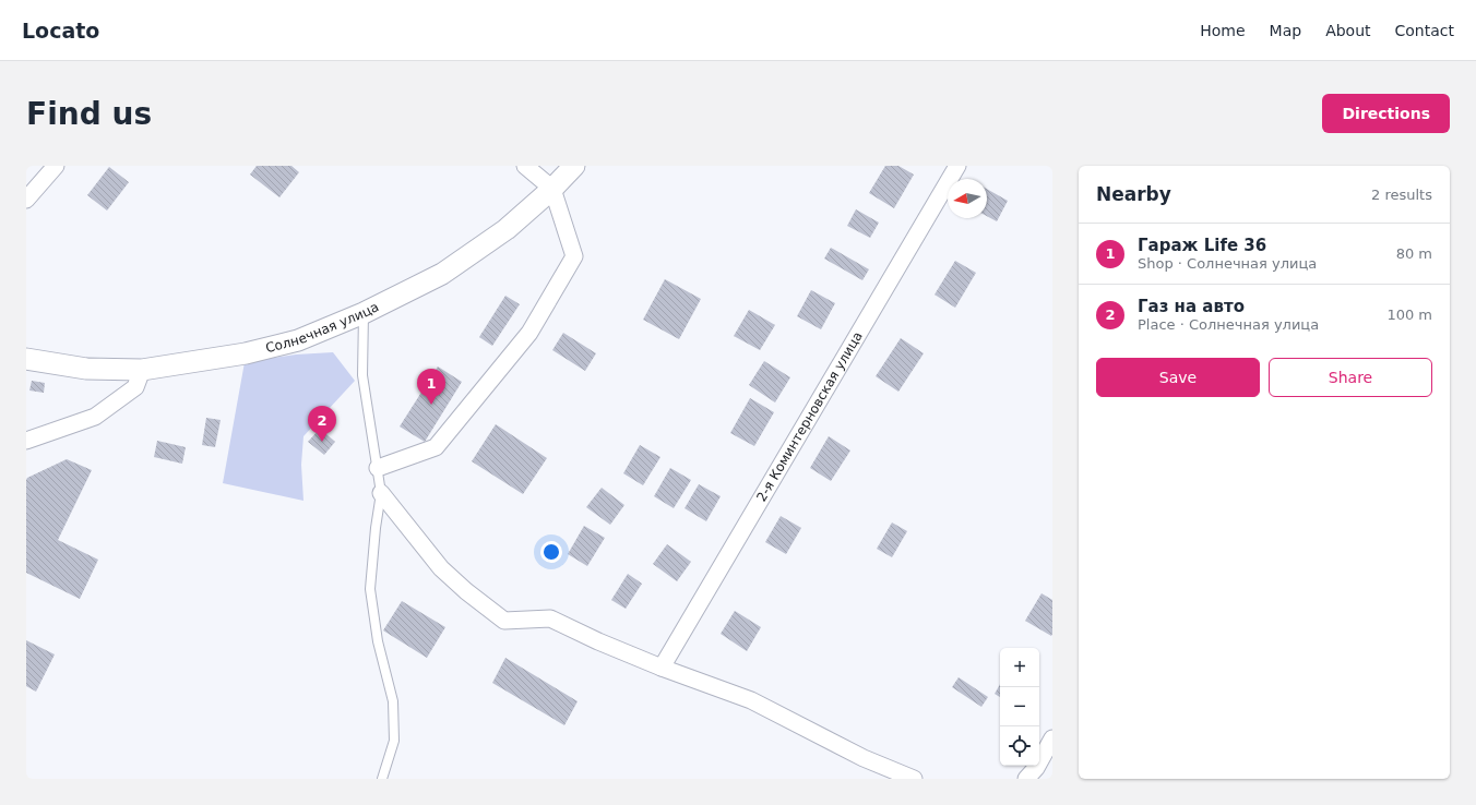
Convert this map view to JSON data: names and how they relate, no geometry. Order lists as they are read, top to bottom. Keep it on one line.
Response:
{"streets":{"street":["Солнечная улица","2-я Коминтерновская улица"]},"north":"left","page":{"header":"Locato","nav":["Home","Map","About","Contact"],"buttons":["Directions",["Save","Share"]],"title":"Find us","heading":["Nearby","2 results"],"list":[{"mark":"1","name":"Гараж Life 36","note":"Shop · Солнечная улица","value":"80 m"},{"mark":"2","name":"Газ на авто","note":"Place · Солнечная улица","value":"100 m"}],"pins":["1","2"],"map_buttons":["+","−"]}}
